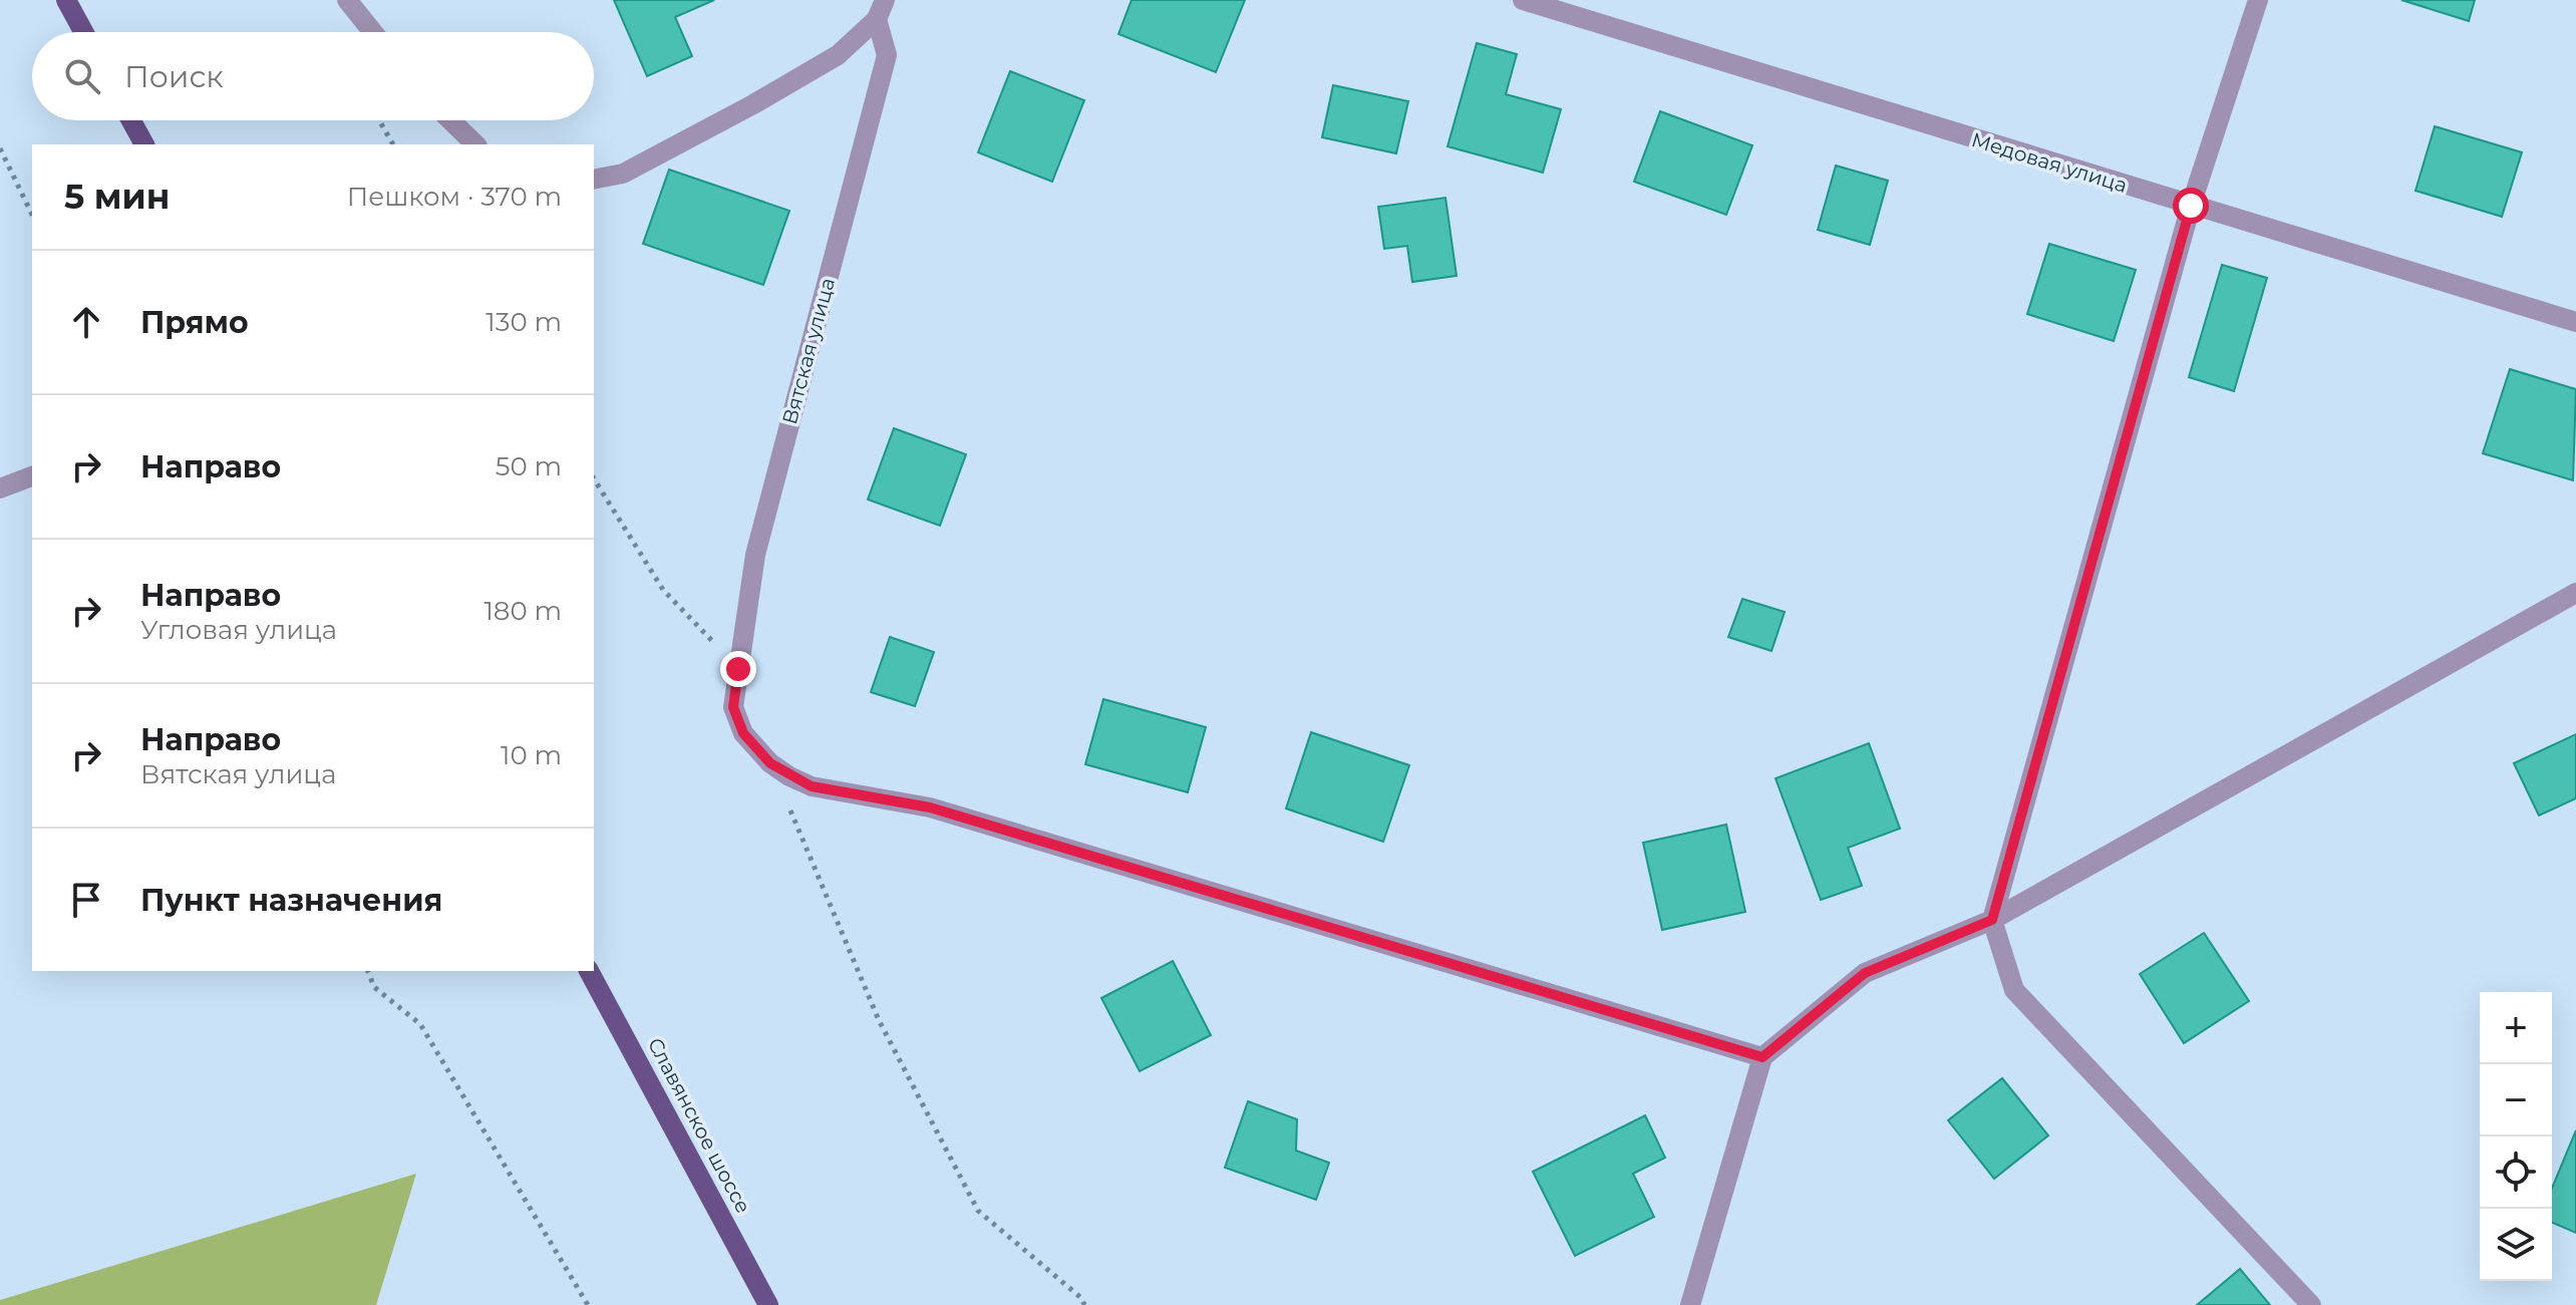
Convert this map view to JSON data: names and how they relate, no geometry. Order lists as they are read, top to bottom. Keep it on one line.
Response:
{"streets":{"main road":["Славянское шоссе"],"street":["Медовая улица","Вятская улица"]},"page":{"search":"Поиск","heading":["5 мин","Пешком · 370 m"],"list":[["Прямо","130 m"],["Направо","50 m"],["Направо","Угловая улица","180 m"],["Направо","Вятская улица","10 m"],"Пункт назначения"],"map_buttons":["+","−"]}}
